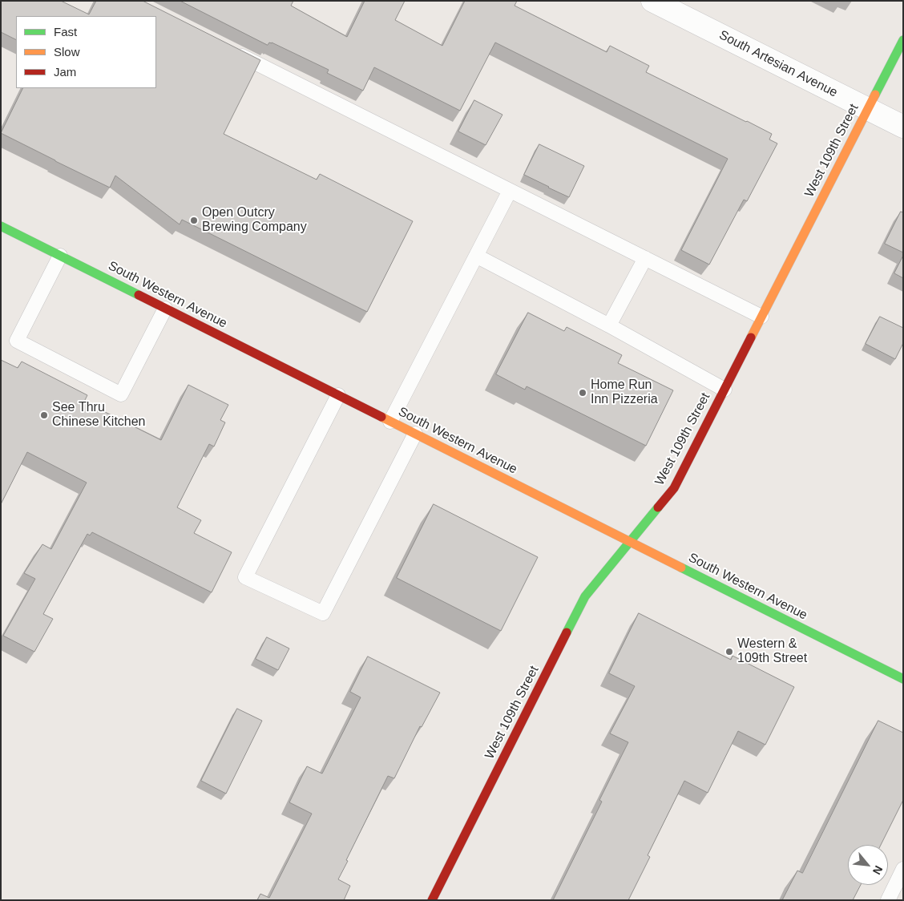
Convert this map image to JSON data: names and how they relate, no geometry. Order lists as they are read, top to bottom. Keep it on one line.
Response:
{"streets":{"main road":["West 109th Street","South Western Avenue"],"street":["South Artesian Avenue"]},"crossings":[["South Artesian Avenue","West 109th Street"],["West 109th Street","South Western Avenue"]],"places":["Open Outcry Brewing Company","Home Run Inn Pizzeria","See Thru Chinese Kitchen","Western & 109th Street"],"legend":["Fast","Slow","Jam"],"north":"bottom right"}
